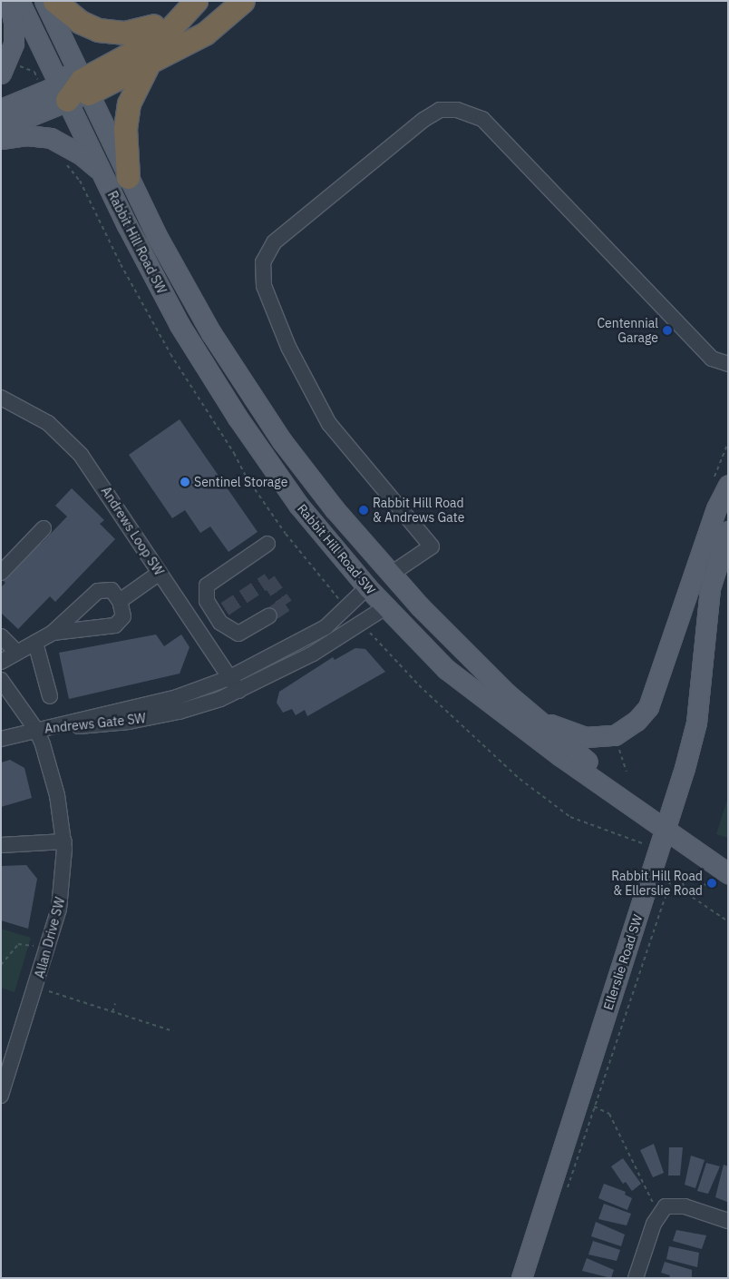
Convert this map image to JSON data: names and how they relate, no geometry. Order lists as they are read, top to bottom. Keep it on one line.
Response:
{"streets":{"main road":["Rabbit Hill Road SW","Ellerslie Road SW"],"street":["Andrews Loop SW","Andrews Gate SW","Allan Drive SW"]},"crossings":[["Rabbit Hill Road SW","Andrews Gate SW"],["Rabbit Hill Road SW","Ellerslie Road SW"],["Andrews Loop SW","Andrews Gate SW"],["Andrews Gate SW","Allan Drive SW"]],"places":["Centennial Garage","Sentinel Storage","Rabbit Hill Road & Andrews Gate","Rabbit Hill Road & Ellerslie Road"]}
